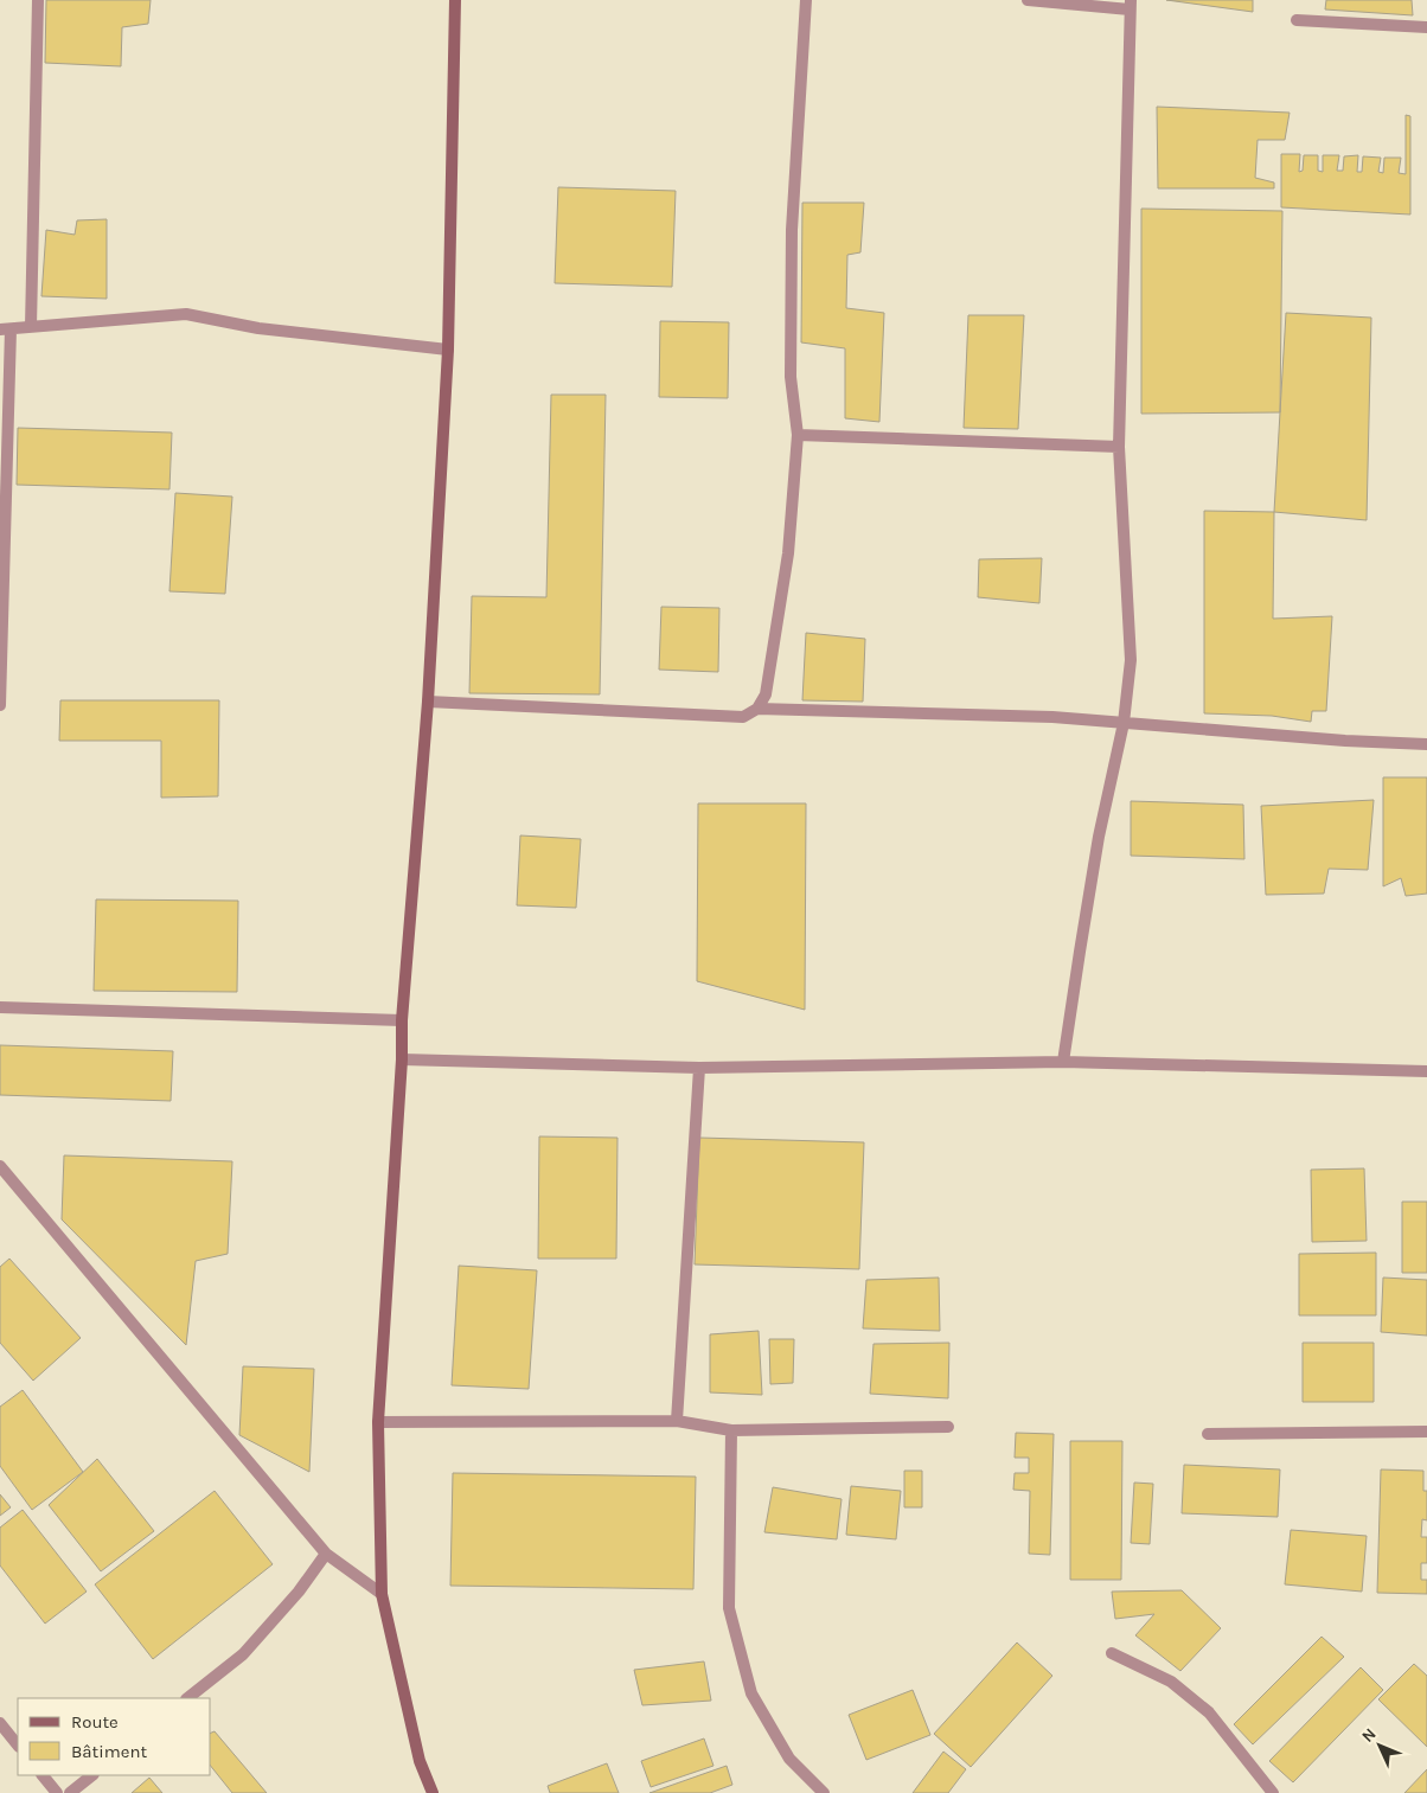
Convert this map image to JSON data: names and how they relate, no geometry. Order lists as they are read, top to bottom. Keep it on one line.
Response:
{"legend":["Route","Bâtiment"],"north":"top left"}
